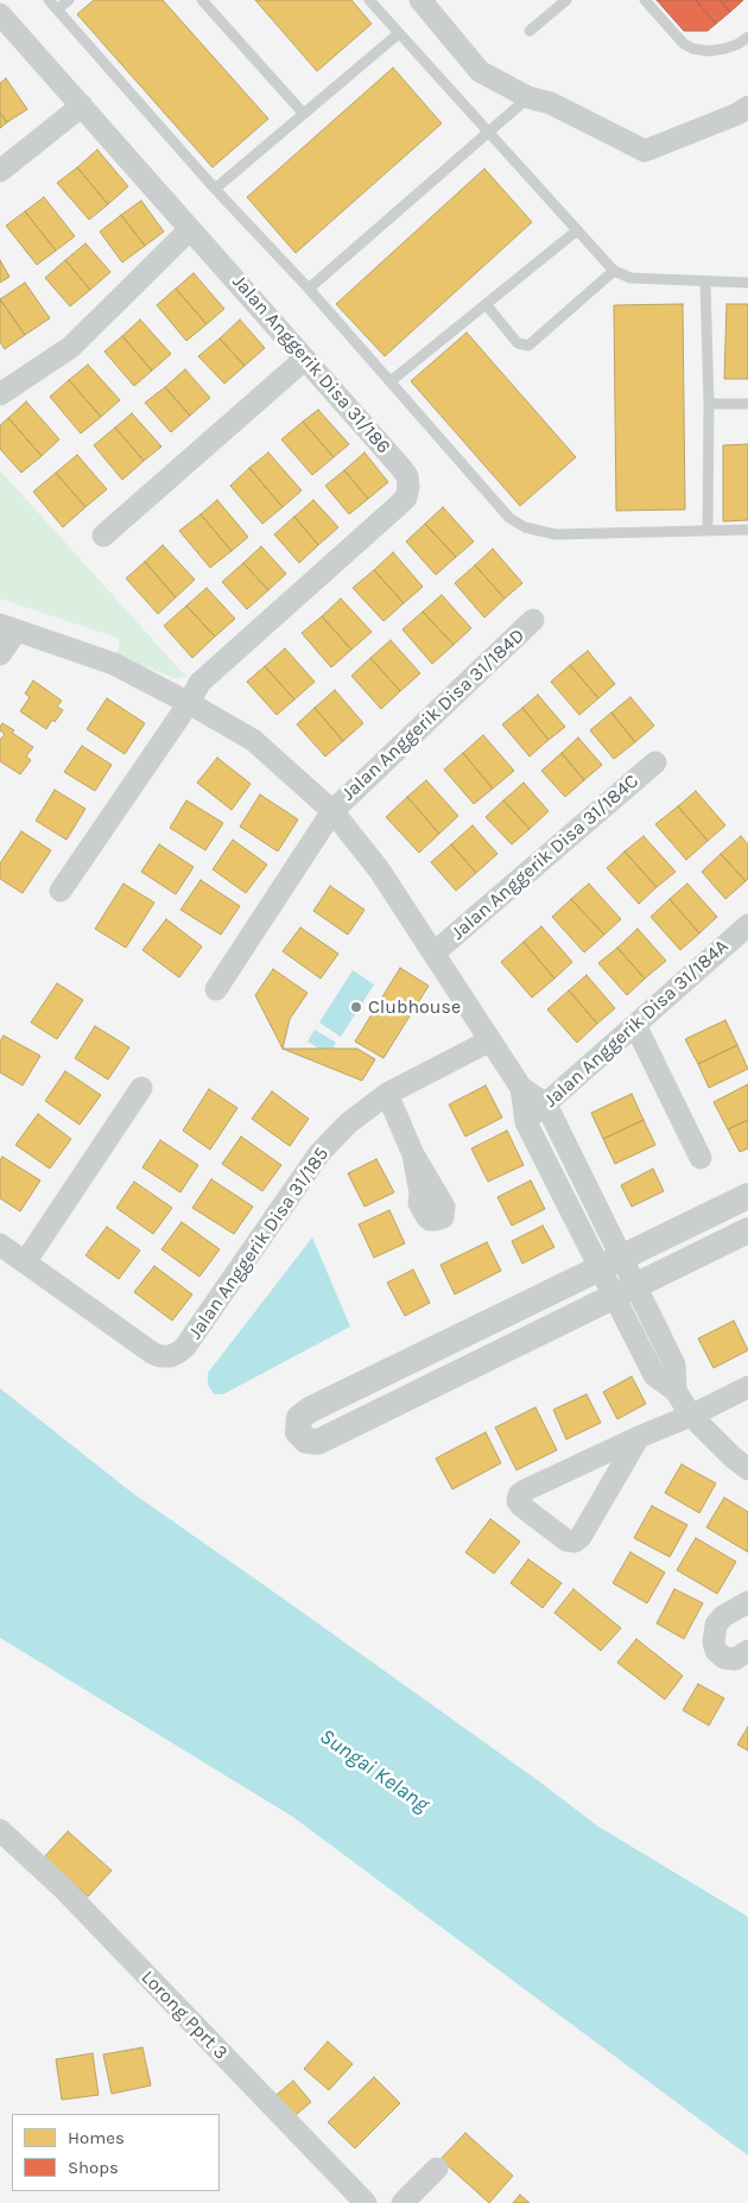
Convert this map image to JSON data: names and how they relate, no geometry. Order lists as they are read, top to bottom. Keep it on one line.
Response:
{"streets":{"street":["Jalan Anggerik Disa 31/186","Jalan Anggerik Disa 31/184D","Jalan Anggerik Disa 31/184C","Jalan Anggerik Disa 31/184A","Jalan Anggerik Disa 31/185","Lorong Pprt 3"]},"water":["Sungai Kelang"],"places":["Clubhouse"],"legend":["Homes","Shops"]}
